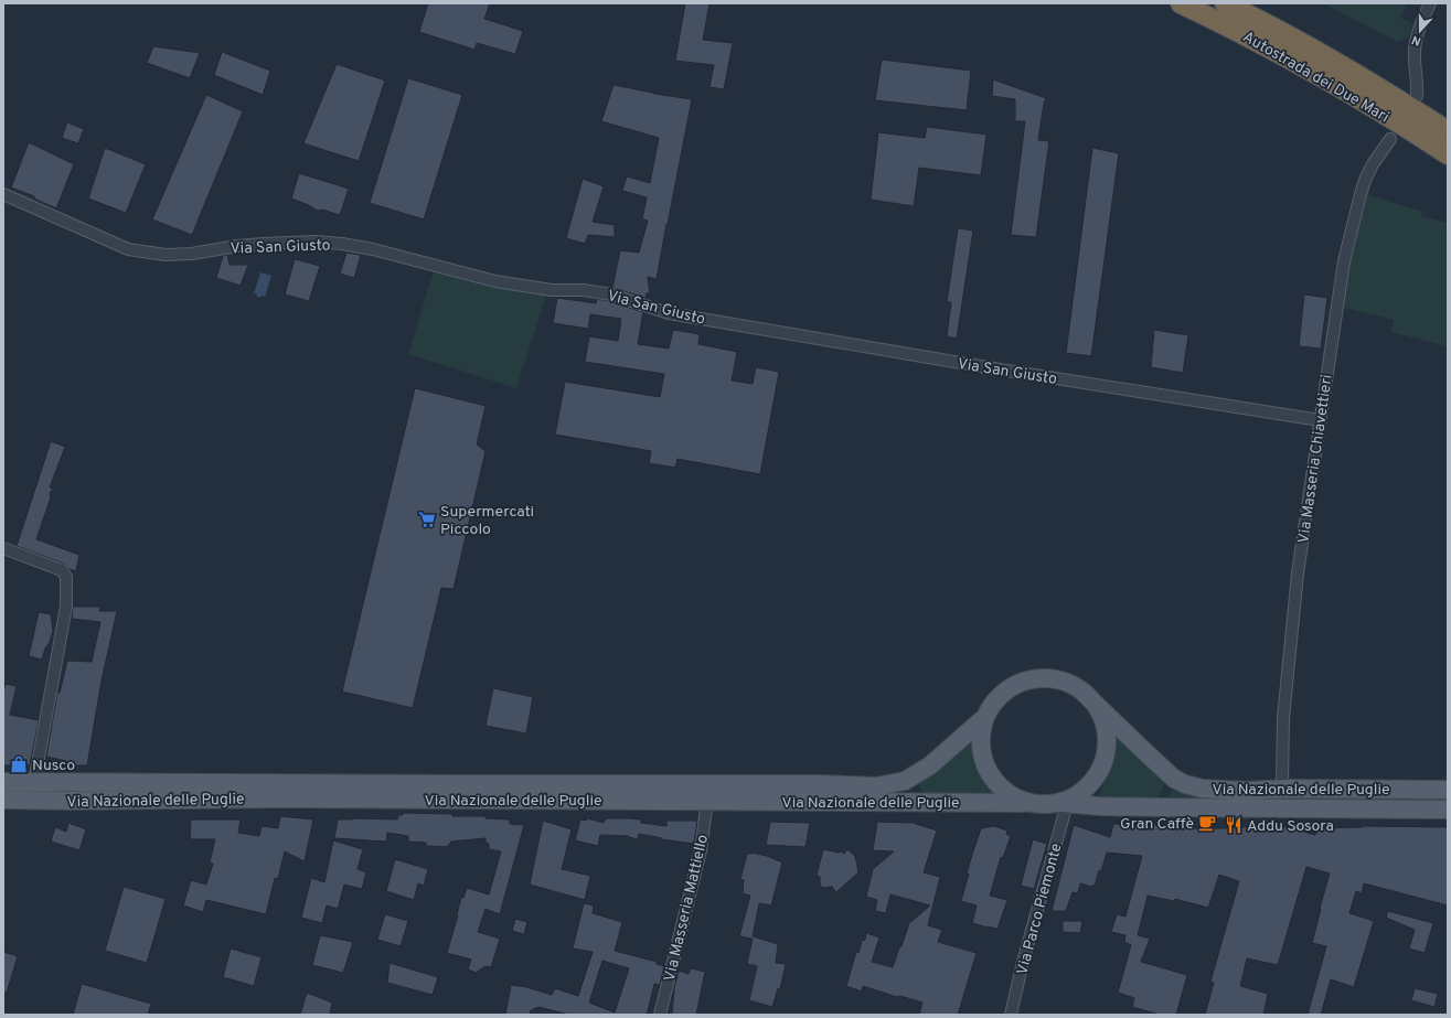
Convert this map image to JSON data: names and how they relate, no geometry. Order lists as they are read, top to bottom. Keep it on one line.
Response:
{"streets":{"highway":["Autostrada dei Due Mari"],"main road":["Via Nazionale delle Puglie"],"street":["Via San Giusto","Via Masseria Chiavettieri","Via Masseria Mattiello","Via Parco Piemonte"]},"crossings":[["Via San Giusto","Via Masseria Chiavettieri"],["Via Masseria Chiavettieri","Via Nazionale delle Puglie"],["Via Nazionale delle Puglie","Via Masseria Mattiello"],["Via Nazionale delle Puglie","Via Parco Piemonte"]],"places":{"supermarket":["Supermercati Piccolo"],"shop":["Nusco"],"cafe":["Gran Caffè"],"restaurant":["Addu Sosora"]},"north":"bottom"}
